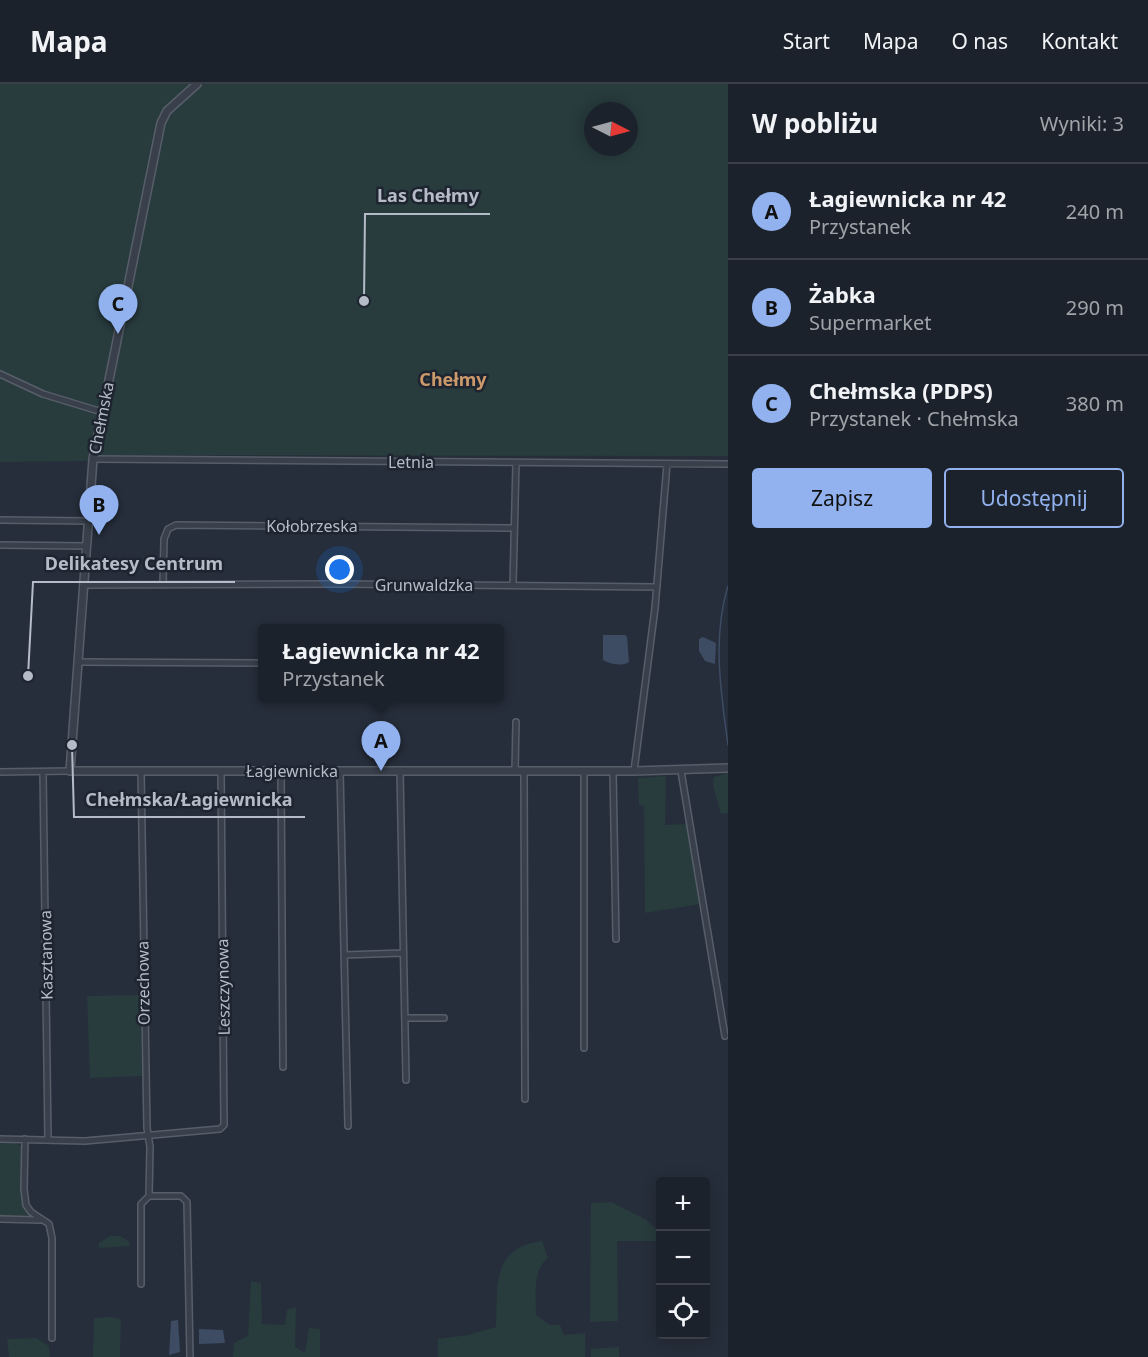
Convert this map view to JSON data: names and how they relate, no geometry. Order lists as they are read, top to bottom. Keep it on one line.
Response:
{"streets":{"street":["Chełmska","Letnia","Kołobrzeska","Grunwaldzka","Łagiewnicka","Kasztanowa","Orzechowa","Leszczynowa"]},"crossings":[["Chełmska","Letnia"],["Chełmska","Grunwaldzka"],["Chełmska","Łagiewnicka"],["Kołobrzeska","Grunwaldzka"],["Łagiewnicka","Kasztanowa"],["Łagiewnicka","Orzechowa"],["Łagiewnicka","Leszczynowa"],["Kasztanowa","Leszczynowa"],["Orzechowa","Leszczynowa"]],"districts":["Chełmy"],"places":["Las Chełmy","Delikatesy Centrum","Chełmska/Łagiewnicka"],"north":"right","page":{"header":"Mapa","nav":["Start","Mapa","O nas","Kontakt"],"heading":["W pobliżu","Wyniki: 3"],"list":[{"mark":"A","name":"Łagiewnicka nr 42","note":"Przystanek","value":"240 m"},{"mark":"B","name":"Żabka","note":"Supermarket","value":"290 m"},{"mark":"C","name":"Chełmska (PDPS)","note":"Przystanek · Chełmska","value":"380 m"}],"pins":["C","B","A"],"buttons":["Zapisz","Udostępnij"],"popup":["Łagiewnicka nr 42","Przystanek"],"map_buttons":["+","−"]}}
